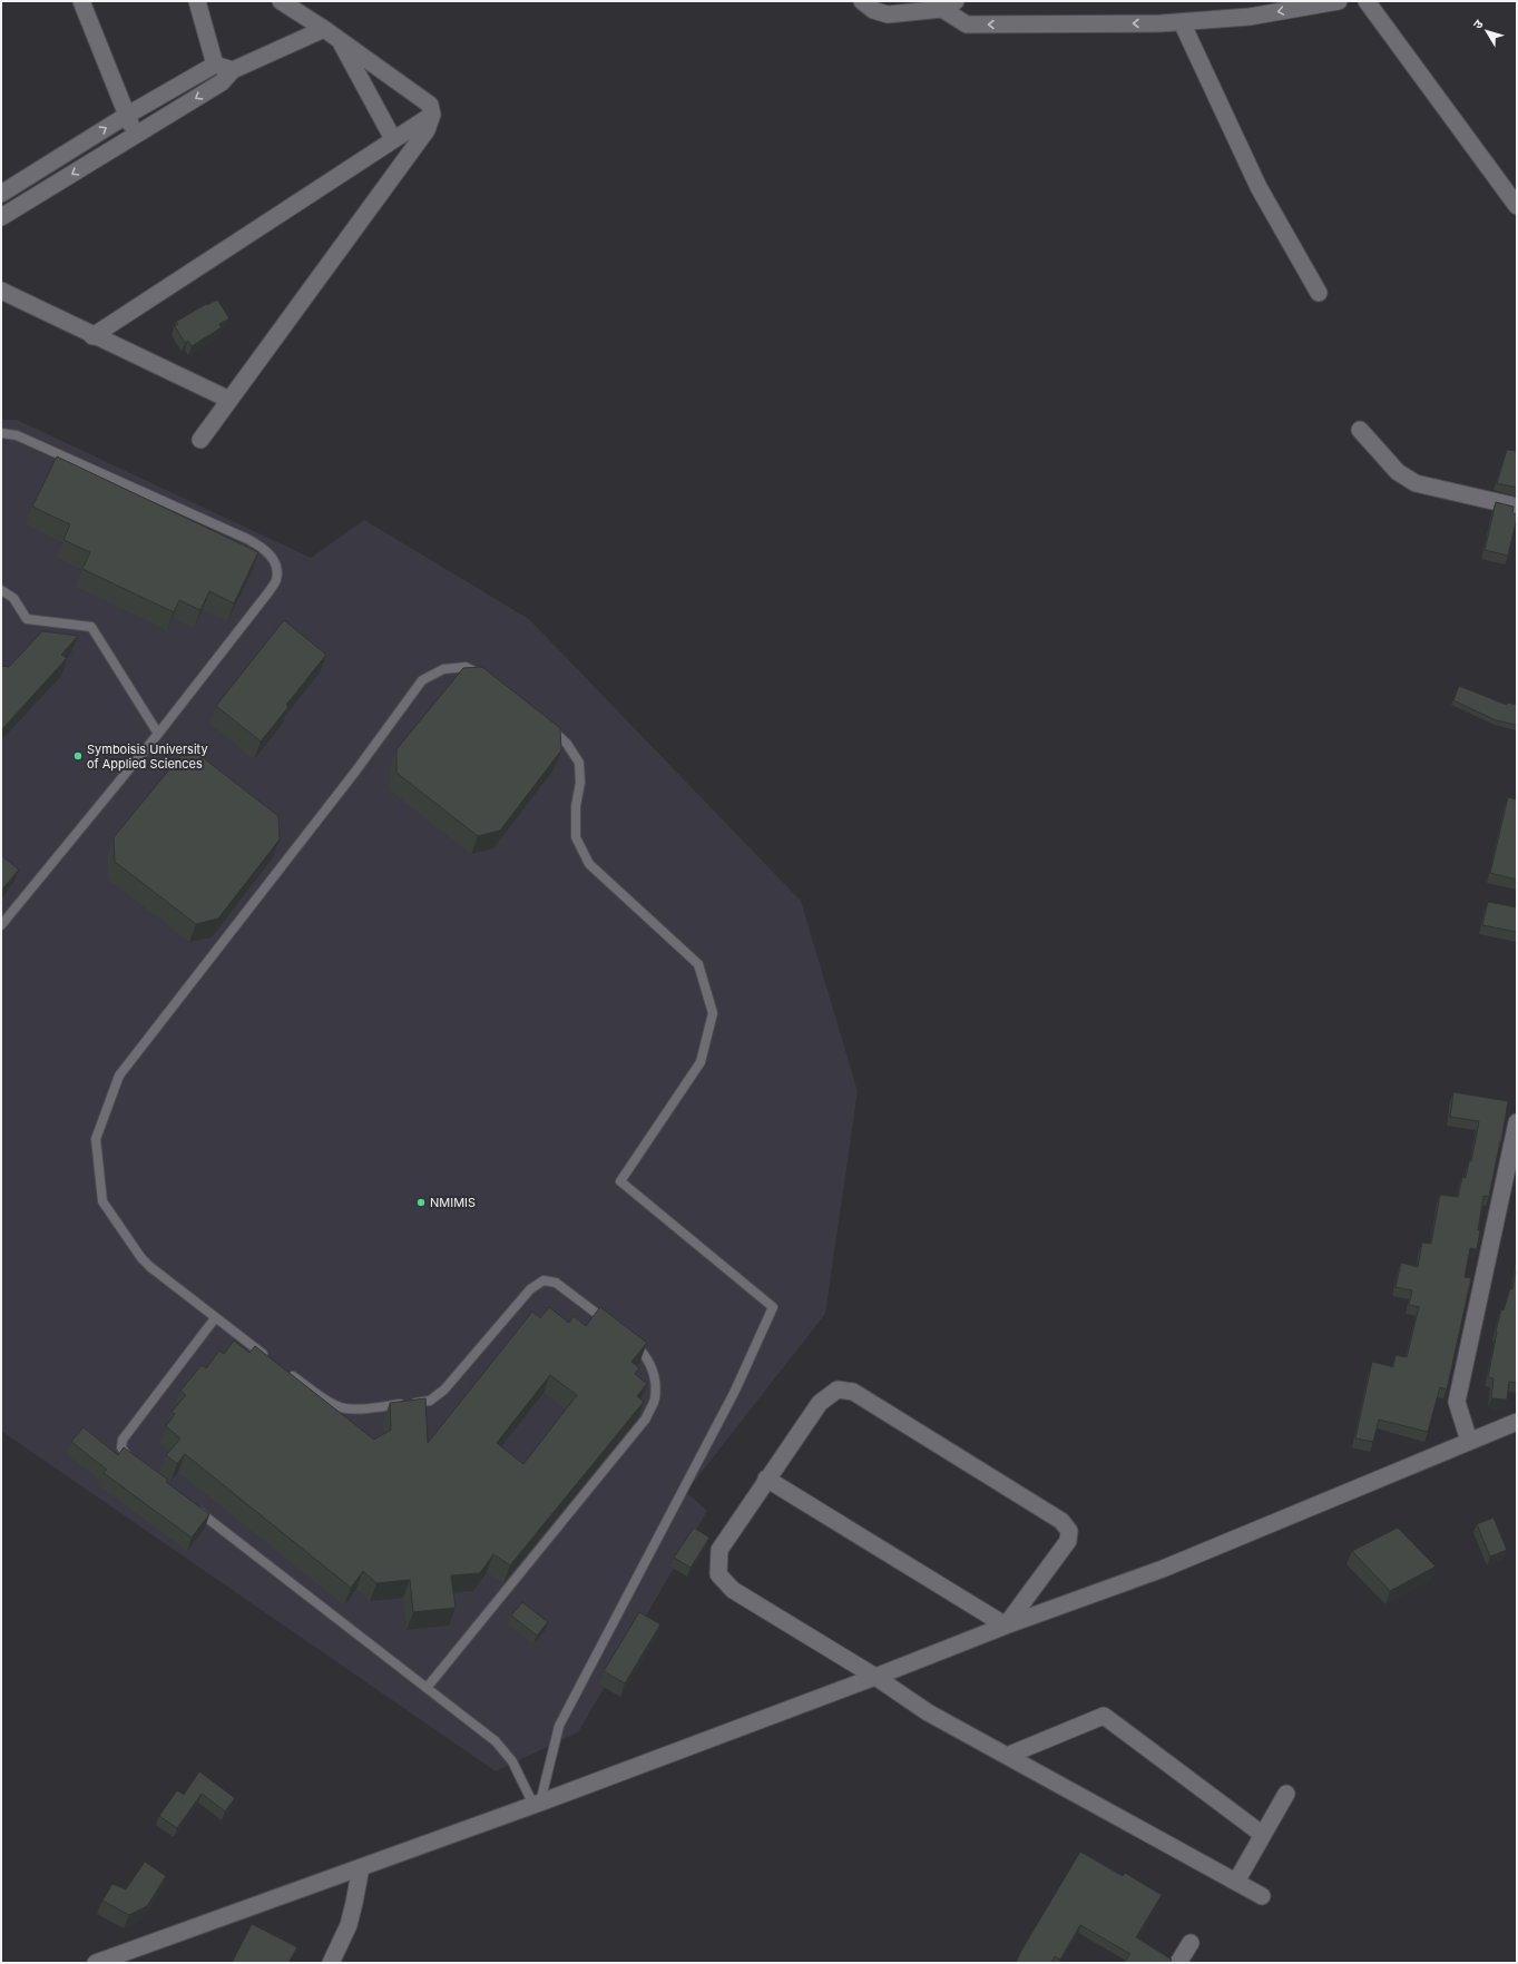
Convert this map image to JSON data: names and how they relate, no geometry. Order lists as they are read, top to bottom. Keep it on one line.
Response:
{"places":["Symboisis University of Applied Sciences","NMIMIS"],"north":"top left"}
